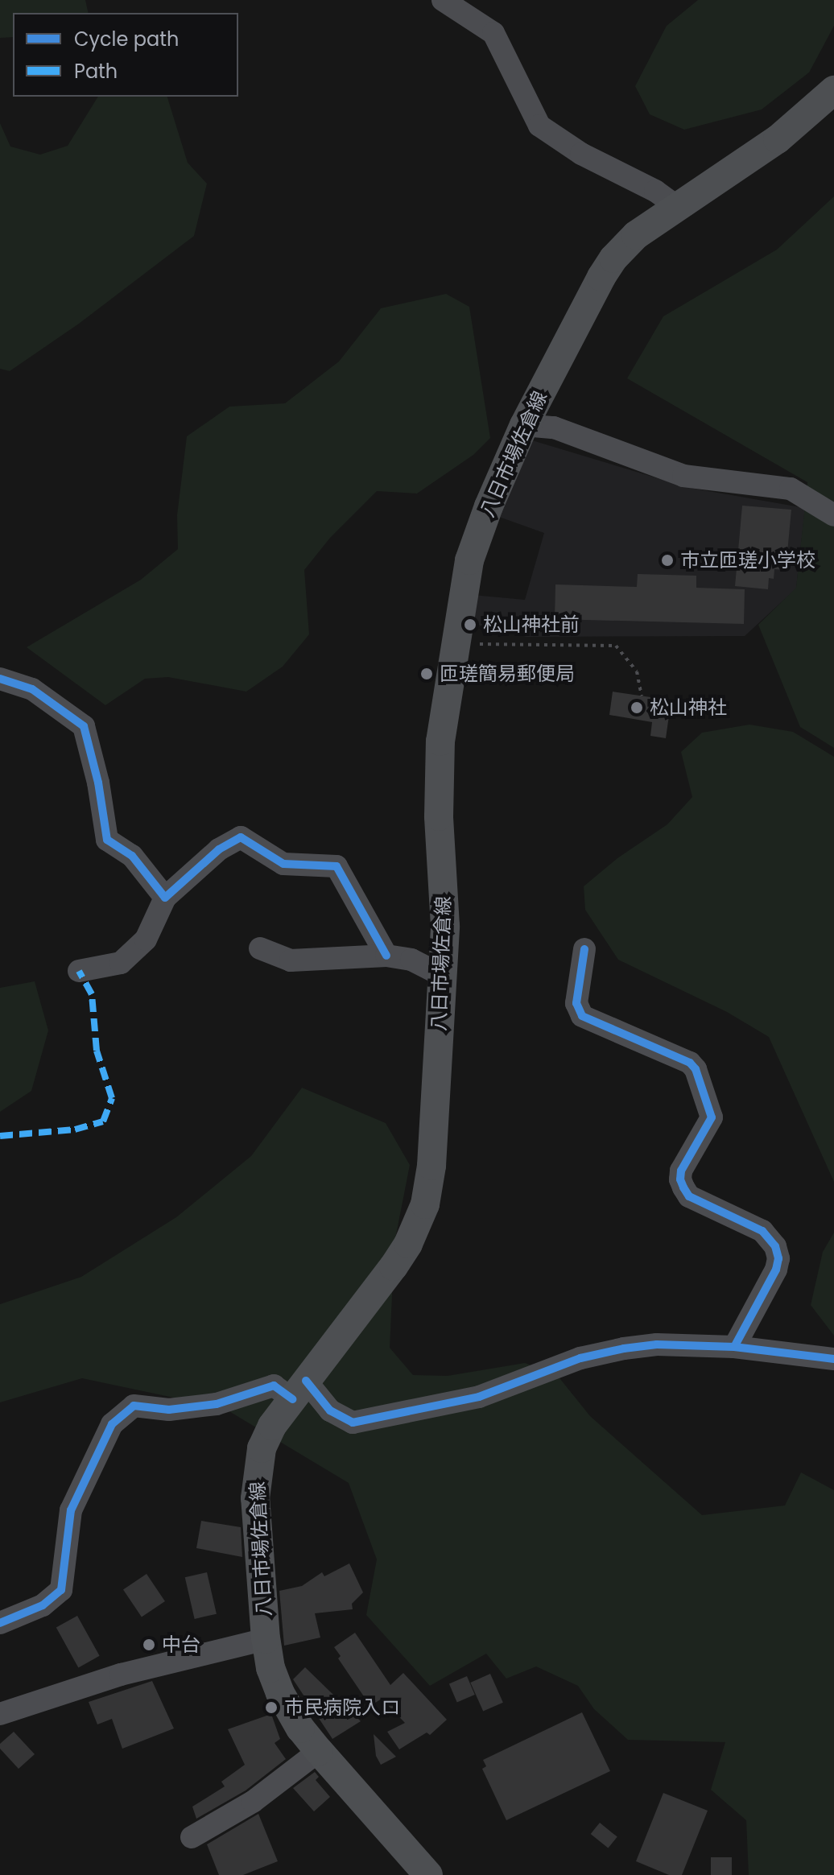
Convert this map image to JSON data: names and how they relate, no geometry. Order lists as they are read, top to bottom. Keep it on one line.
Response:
{"streets":{"main road":["八日市場佐倉線"]},"places":["市立匝瑳小学校","松山神社前","匝瑳簡易郵便局","松山神社","中台","市民病院入ロ"],"legend":["Cycle path","Path"]}
